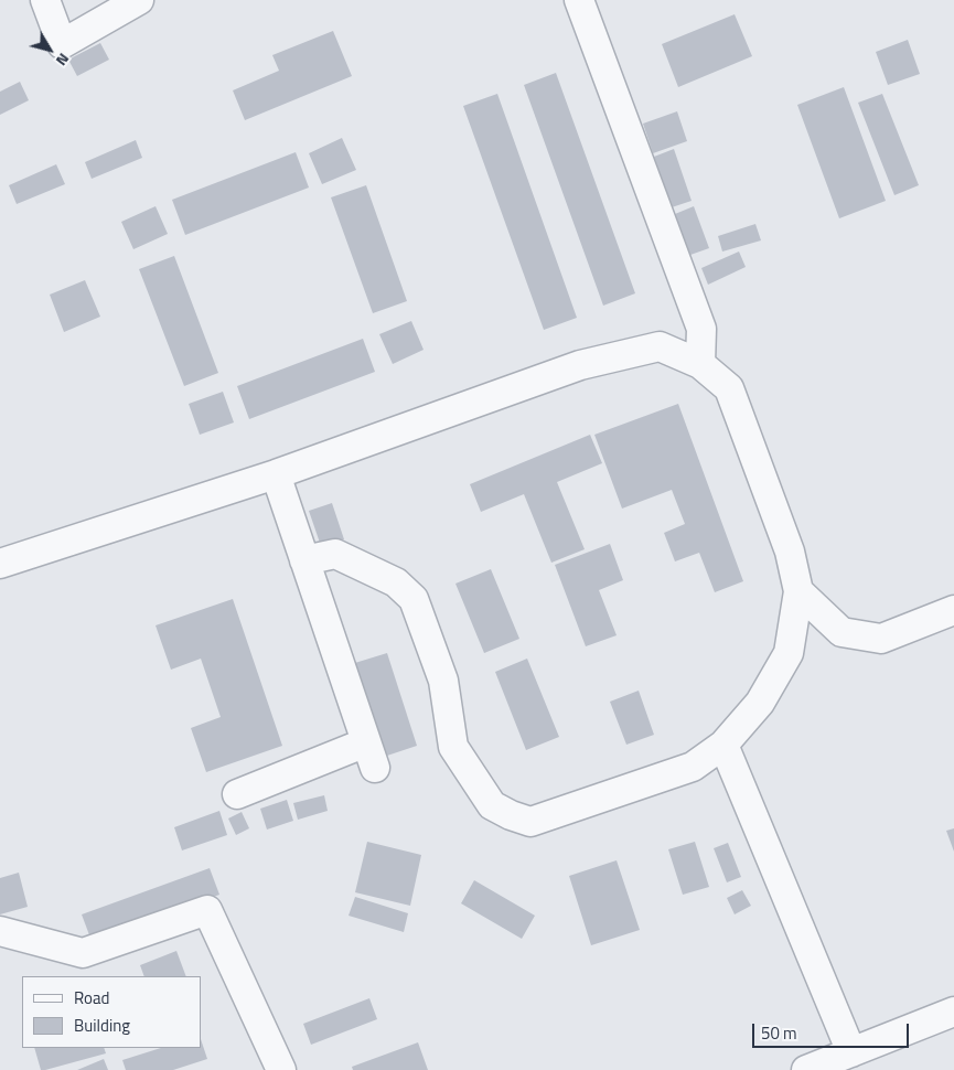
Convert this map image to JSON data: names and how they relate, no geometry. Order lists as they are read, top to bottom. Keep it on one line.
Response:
{"legend":["Road","Building"],"scale_bar":"50 m","north":"bottom right"}
